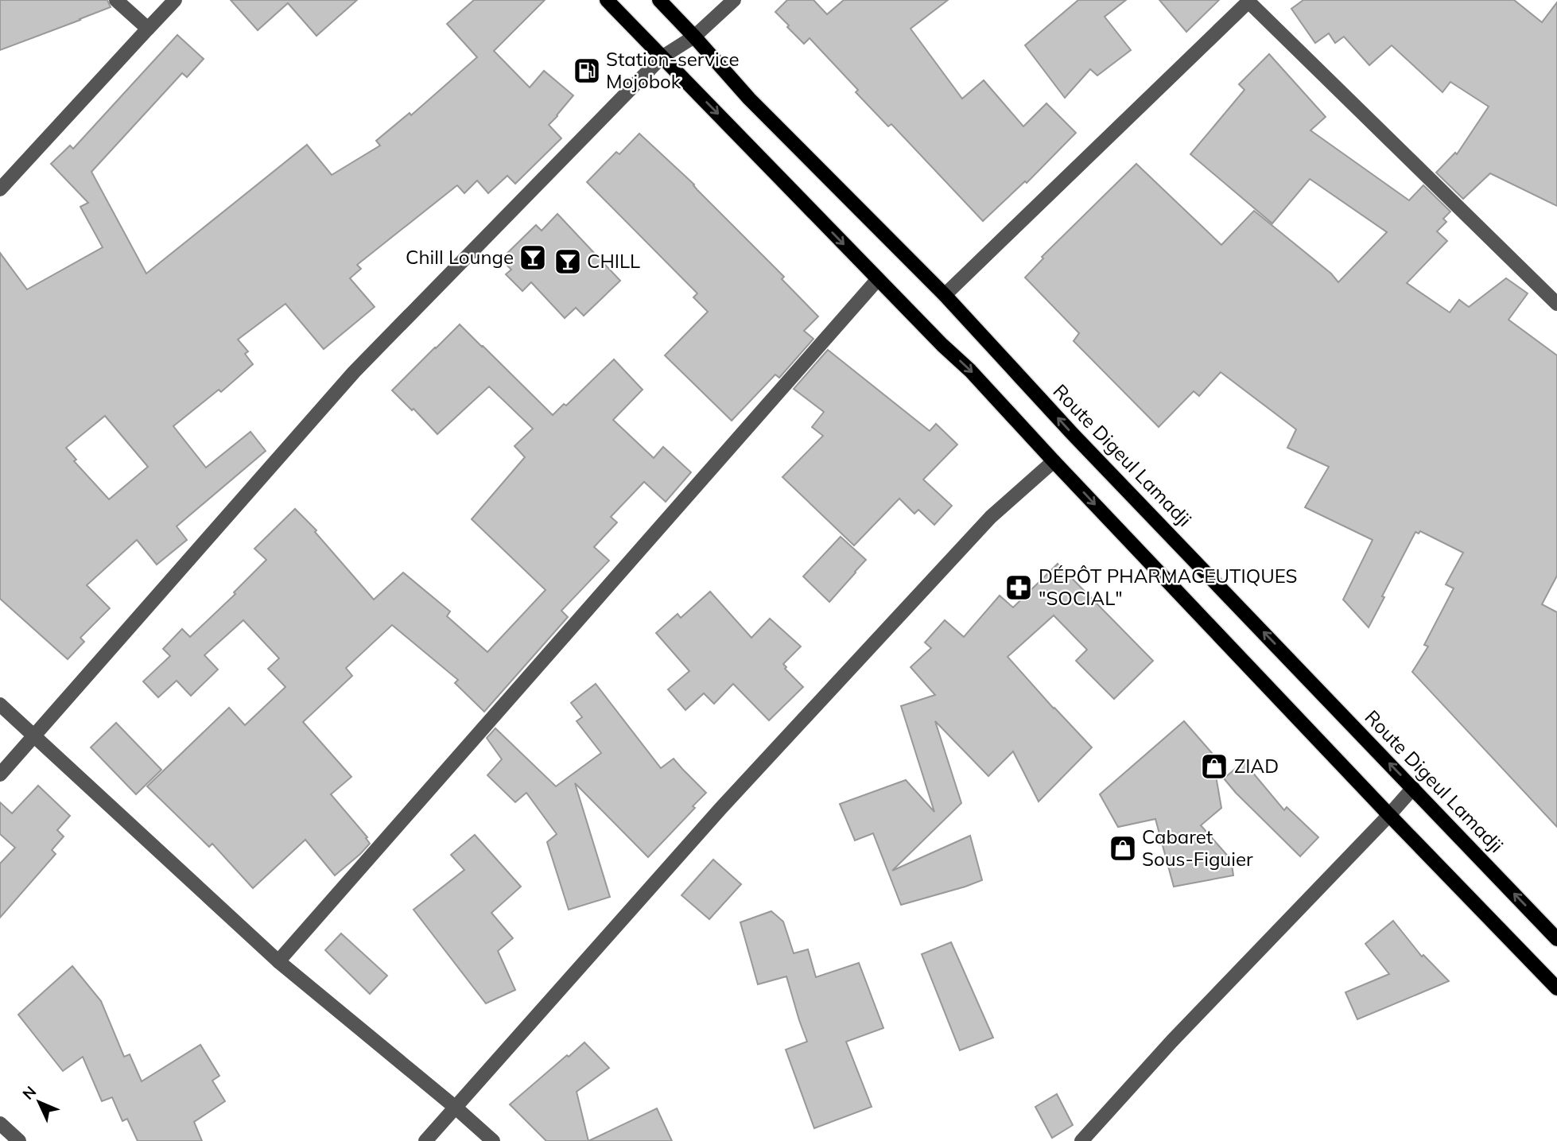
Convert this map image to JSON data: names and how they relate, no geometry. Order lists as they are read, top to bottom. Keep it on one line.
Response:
{"streets":{"main road":["Route Digeul Lamadji"]},"places":{"fuel station":["Station-service Mojobok"],"bar":["Chill Lounge","CHILL"],"pharmacy":["DÉPÔT PHARMACEUTIQUES \"SOCIAL\""],"shop":["ZIAD","Cabaret Sous-Figuier"]},"north":"top left"}
